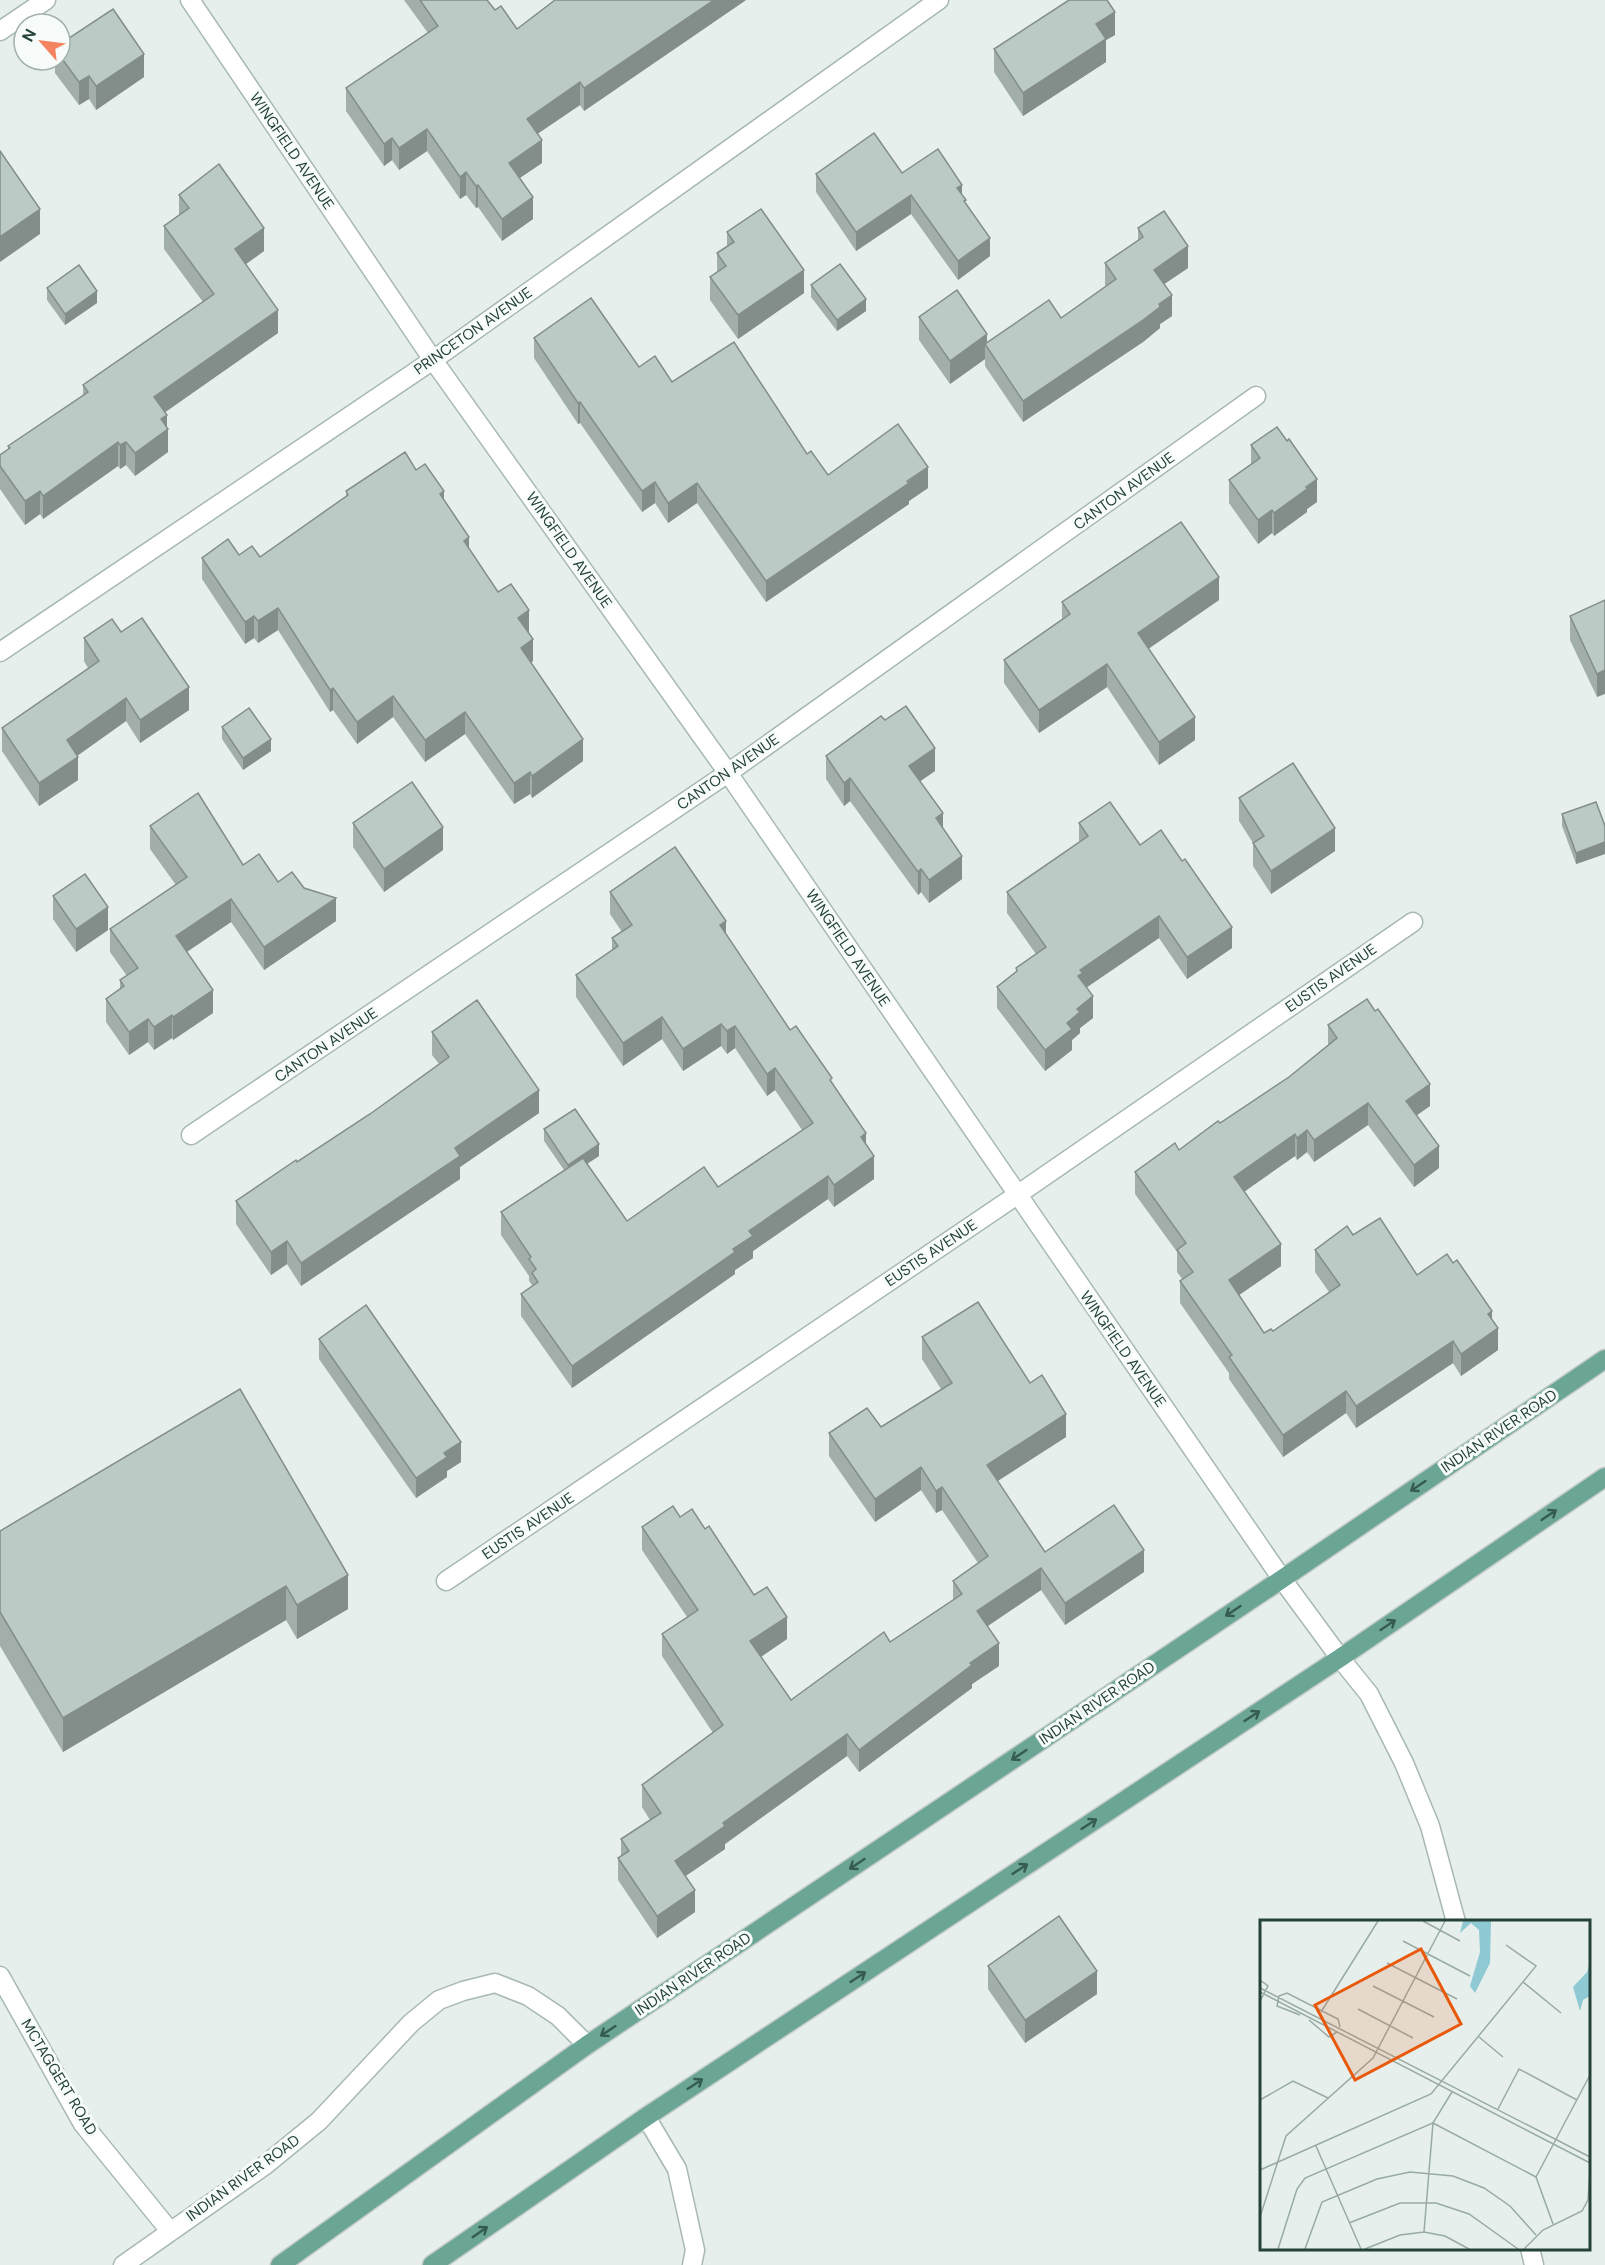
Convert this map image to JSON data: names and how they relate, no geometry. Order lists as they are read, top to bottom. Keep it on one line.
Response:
{"streets":{"main road":["INDIAN RIVER ROAD"],"street":["WINGFIELD AVENUE","PRINCETON AVENUE","CANTON AVENUE","EUSTIS AVENUE","MCTAGGERT ROAD"]},"crossings":[["WINGFIELD AVENUE","PRINCETON AVENUE"],["WINGFIELD AVENUE","CANTON AVENUE"],["WINGFIELD AVENUE","EUSTIS AVENUE"],["WINGFIELD AVENUE","INDIAN RIVER ROAD"],["INDIAN RIVER ROAD","MCTAGGERT ROAD"]],"north":"top left"}
